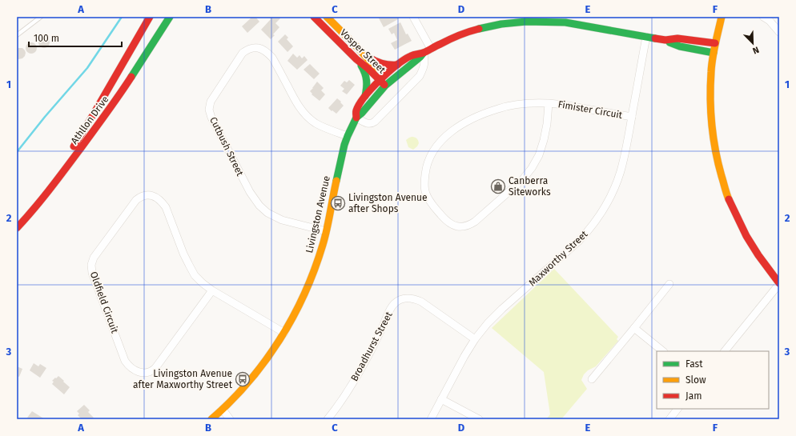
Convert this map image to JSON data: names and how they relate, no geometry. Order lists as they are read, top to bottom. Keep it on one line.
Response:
{"streets":{"street":["Vosper Street","Fimister Circuit","Athllon Drive","Cutbush Street","Livingston Avenue","Maxworthy Street","Oldfield Circuit","Broadhurst Street"]},"crossings":[["Vosper Street","Livingston Avenue"],["Fimister Circuit","Maxworthy Street"],["Cutbush Street","Livingston Avenue"],["Livingston Avenue","Maxworthy Street"],["Livingston Avenue","Oldfield Circuit"],["Maxworthy Street","Broadhurst Street"]],"places":{"shop":["Canberra Siteworks"],"bus stop":["Livingston Avenue after Shops","Livingston Avenue after Maxworthy Street"]},"legend":["Fast","Slow","Jam"],"scale_bar":"100 m","north":"bottom right","grid":{"columns":["A","B","C","D","E","F"],"rows":["1","2","3"]}}
